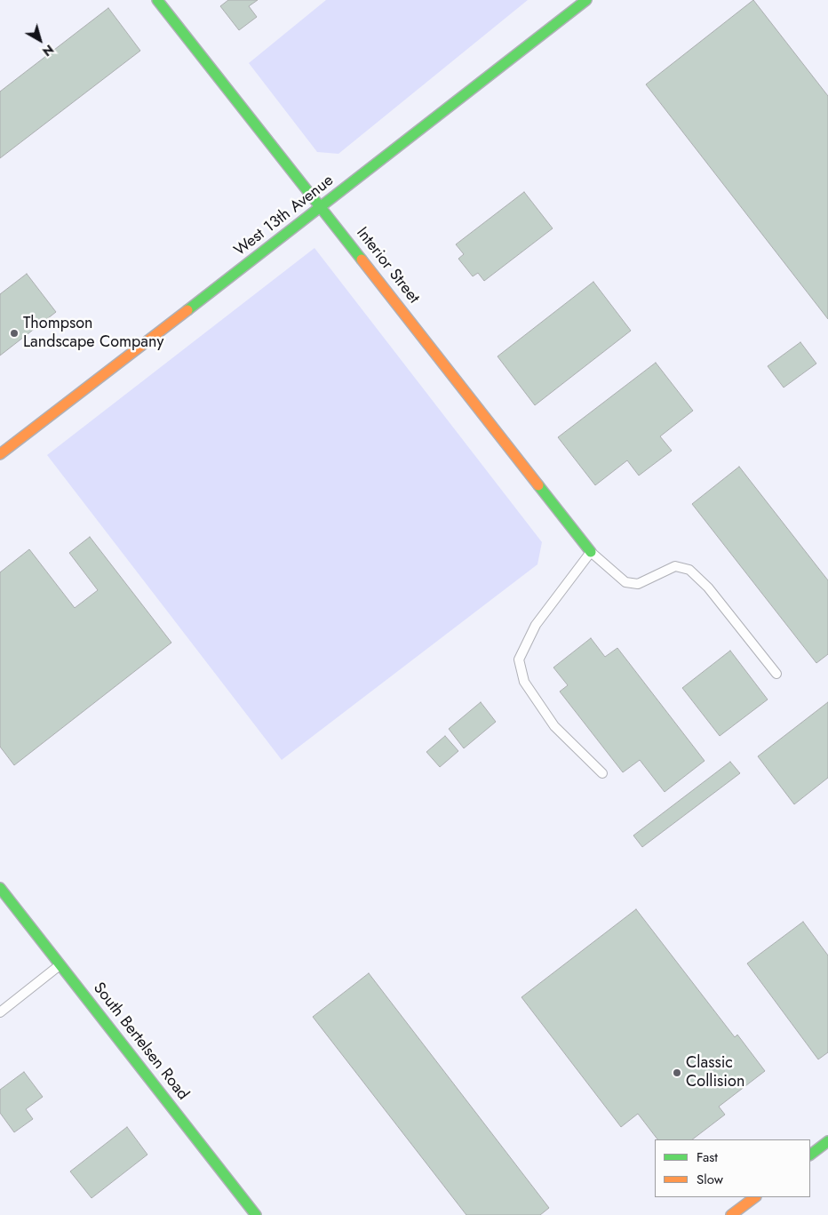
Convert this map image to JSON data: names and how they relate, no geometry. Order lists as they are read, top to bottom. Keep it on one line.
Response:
{"streets":{"street":["West 13th Avenue","Interior Street","South Bertelsen Road"]},"crossings":[["West 13th Avenue","Interior Street"]],"places":["Thompson Landscape Company","Classic Collision"],"legend":["Fast","Slow"],"north":"bottom right"}
